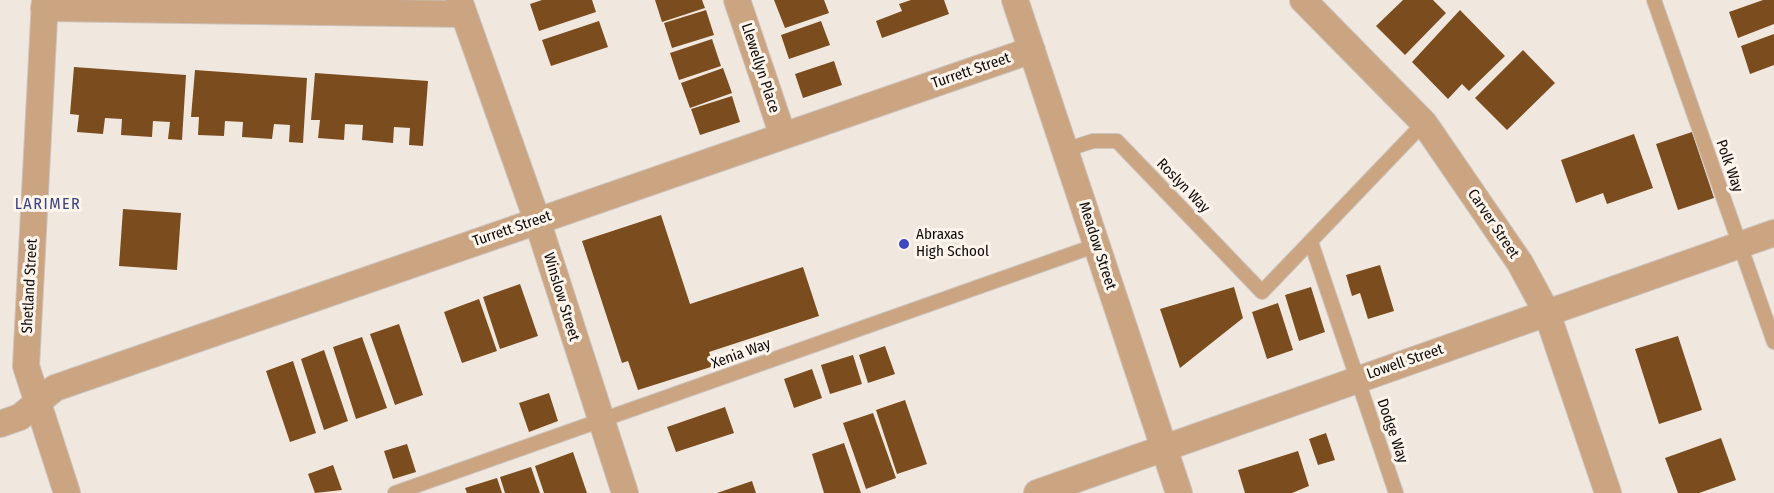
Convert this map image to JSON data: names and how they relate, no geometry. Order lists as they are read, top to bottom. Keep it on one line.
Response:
{"streets":{"street":["Llewellyn Place","Turrett Street","Carver Street","Meadow Street","Shetland Street","Winslow Street","Lowell Street"],"lane":["Polk Way","Roslyn Way","Xenia Way","Dodge Way"]},"crossings":[["Llewellyn Place","Turrett Street"],["Turrett Street","Meadow Street"],["Turrett Street","Shetland Street"],["Turrett Street","Winslow Street"],["Polk Way","Lowell Street"],["Roslyn Way","Meadow Street"],["Roslyn Way","Dodge Way"],["Carver Street","Lowell Street"],["Meadow Street","Xenia Way"],["Meadow Street","Lowell Street"],["Winslow Street","Xenia Way"],["Lowell Street","Dodge Way"]],"districts":["LARIMER"],"places":["Abraxas High School"]}
